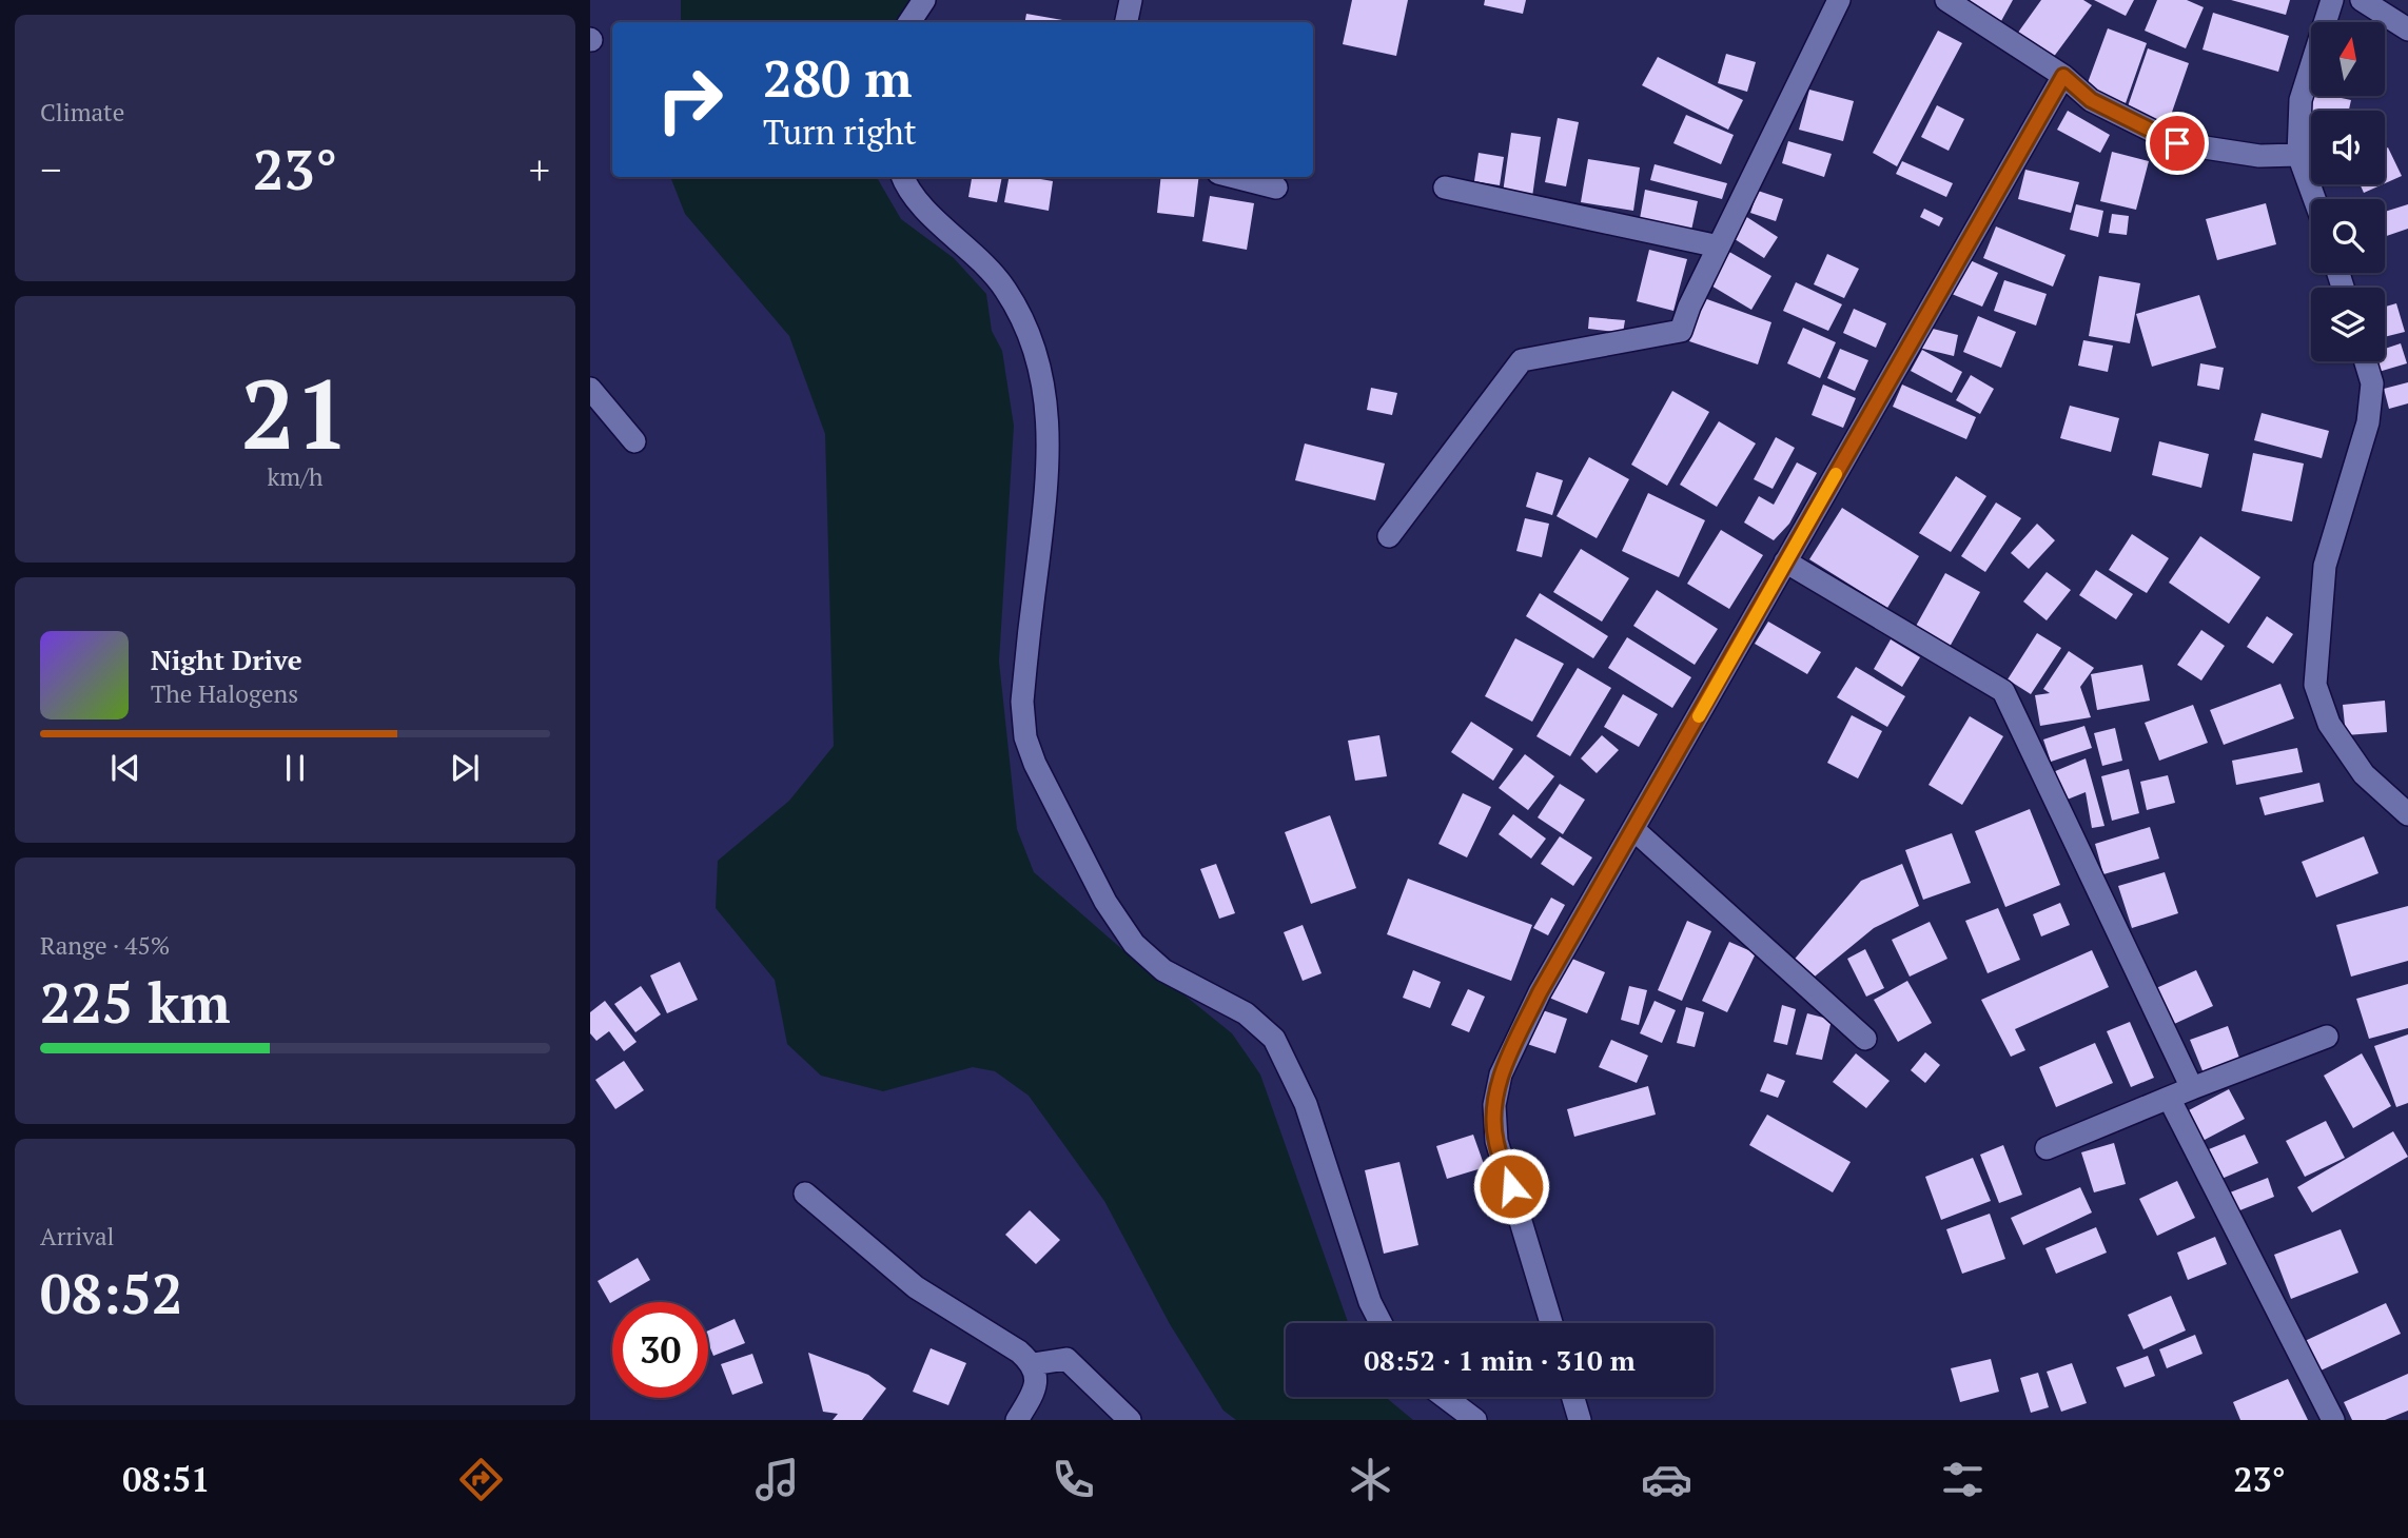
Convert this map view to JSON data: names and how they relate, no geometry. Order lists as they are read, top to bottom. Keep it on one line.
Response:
{"north":"top","page":{"tile":["Climate",["21","km/h"],["Range · 45%","225 km"],["Arrival","08:52"]],"turn":["280 m","Turn right"],"heat":["−","23°","+"],"song":["Night Drive","The Halogens"],"limit":"30","trip":"08:52 · 1 min · 310 m","tabs":["08:51","23°"]}}
